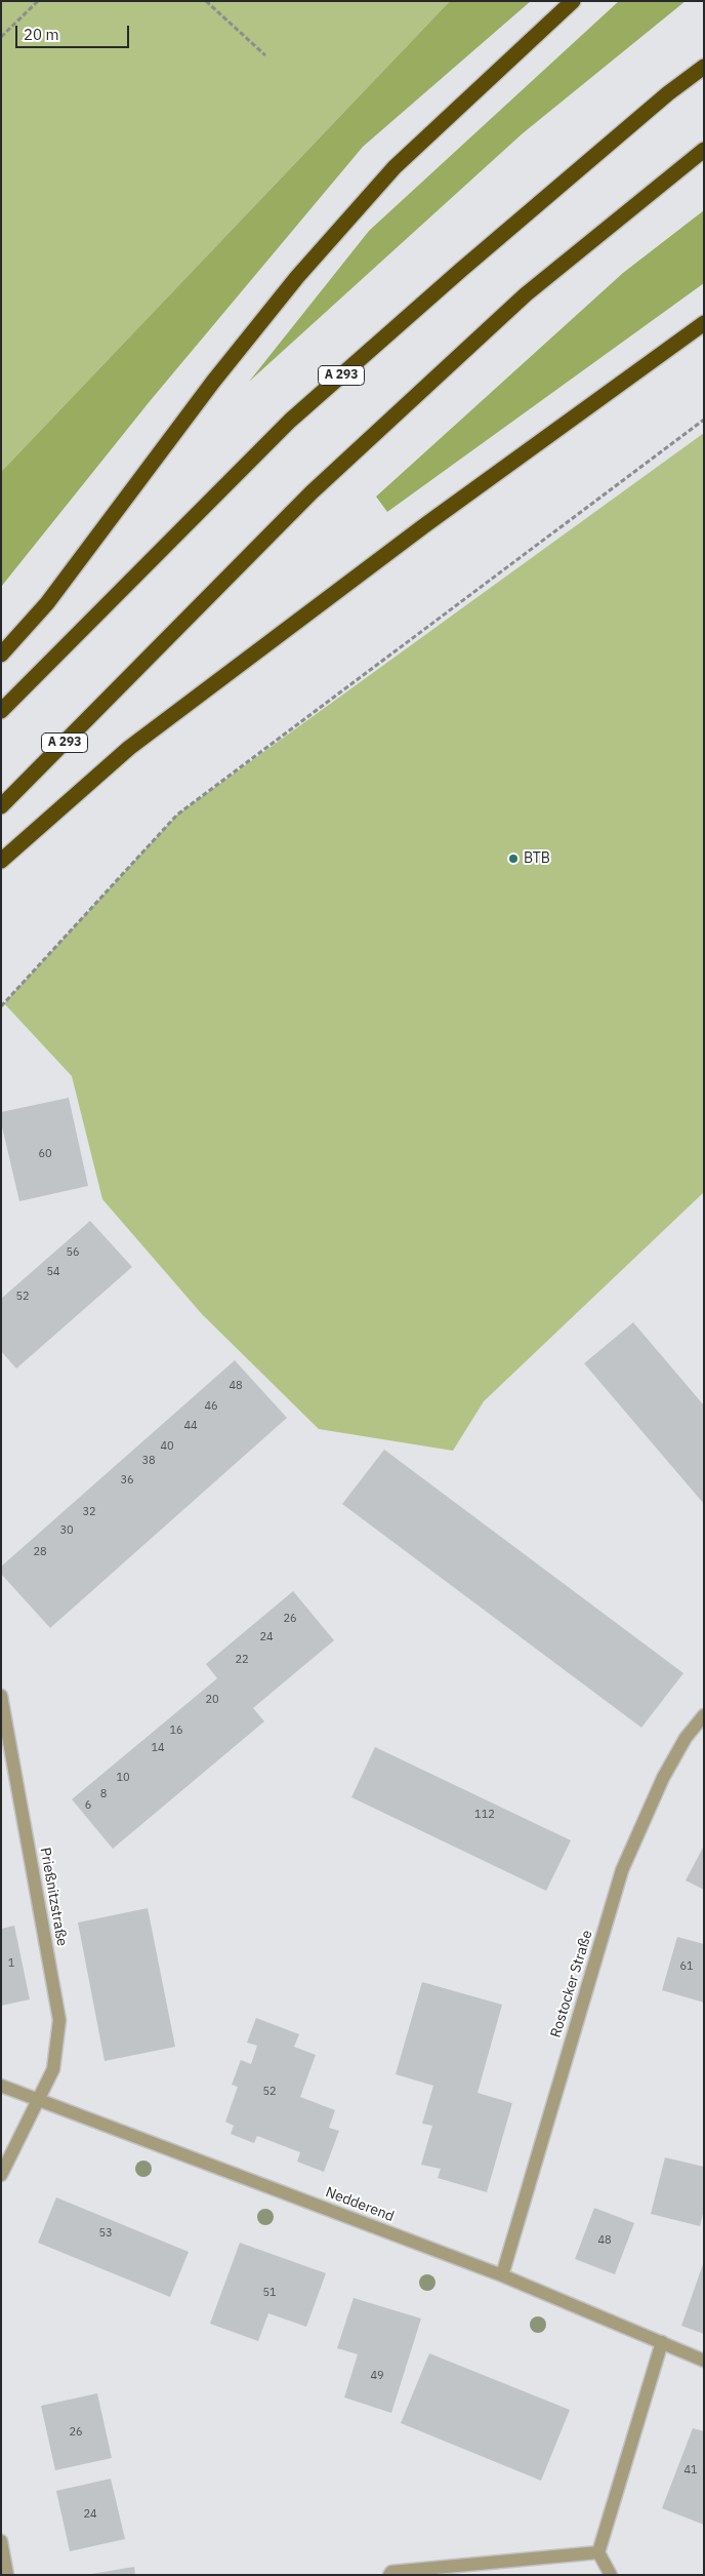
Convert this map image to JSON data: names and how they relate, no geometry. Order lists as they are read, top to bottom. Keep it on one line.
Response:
{"streets":{"highway":["A 293"],"street":["Prießnitzstraße","Rostocker Straße","Nedderend"]},"crossings":[["Prießnitzstraße","Nedderend"],["Rostocker Straße","Nedderend"]],"places":["BTB"],"house_numbers":["60","56","54","52","48","46","44","40","38","36","32","30","28","26","24","22","20","16","14","10","8","6","112","1","61","52","53","48","51","49","26","41","24"],"scale_bar":"20 m"}
